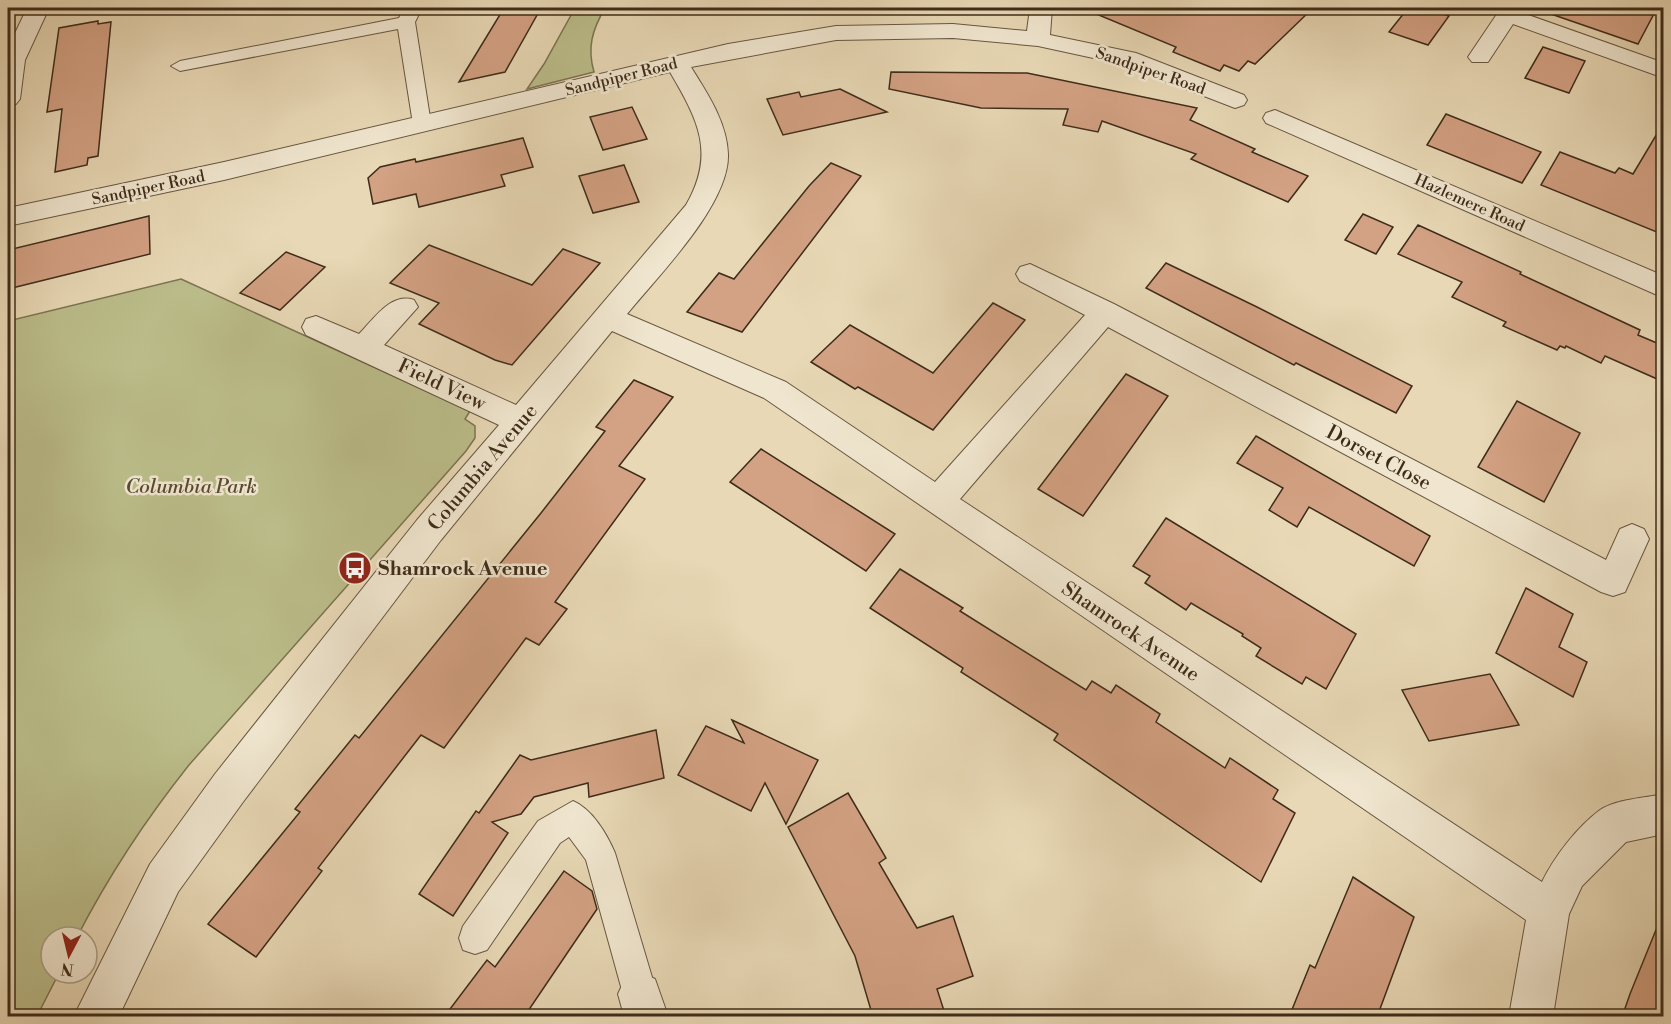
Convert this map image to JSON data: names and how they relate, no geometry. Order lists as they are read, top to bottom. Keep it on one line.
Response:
{"streets":{"street":["Sandpiper Road","Hazlemere Road","Field View","Dorset Close","Columbia Avenue","Shamrock Avenue"]},"crossings":[["Sandpiper Road","Columbia Avenue"],["Field View","Columbia Avenue"],["Columbia Avenue","Shamrock Avenue"]],"parks":["Columbia Park"],"places":{"bus stop":["Shamrock Avenue"]},"north":"bottom"}
